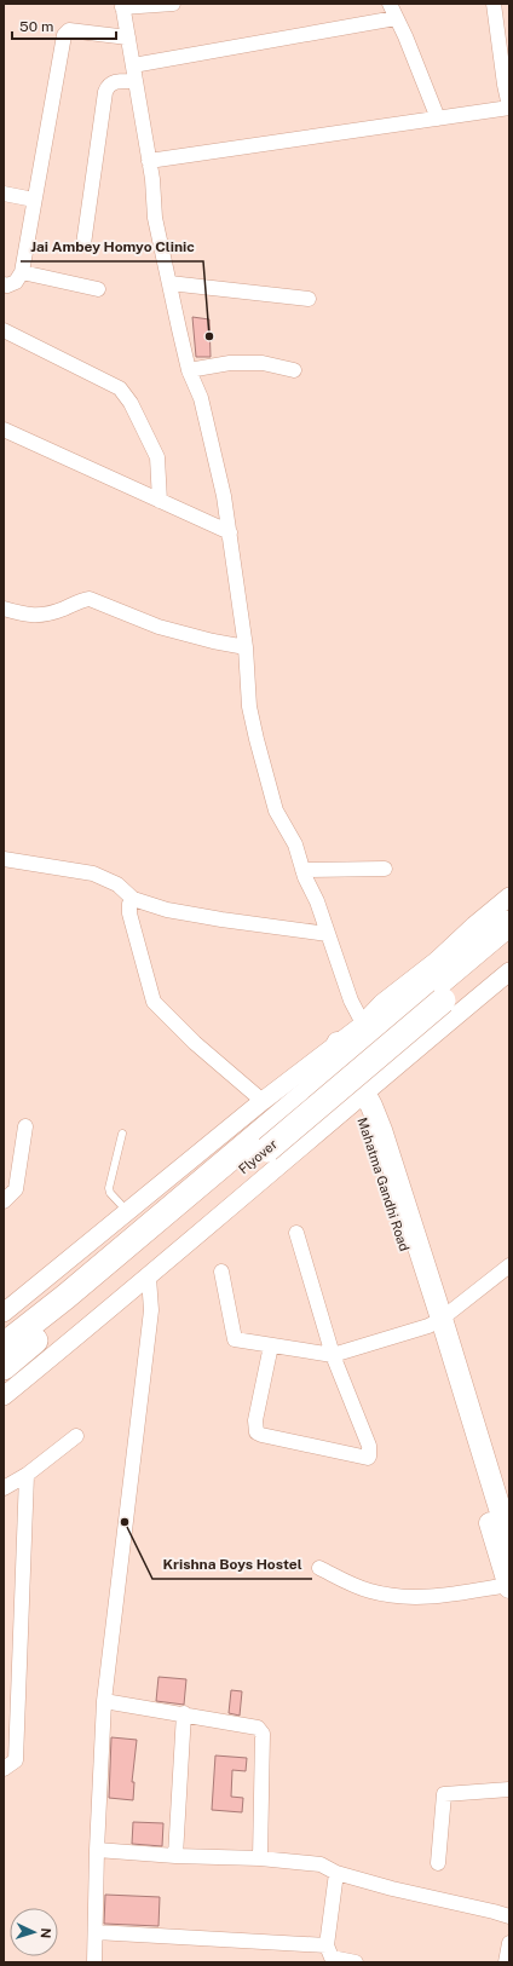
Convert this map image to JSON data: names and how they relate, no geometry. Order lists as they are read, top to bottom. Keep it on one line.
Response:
{"streets":{"highway":["Flyover"],"main road":["Mahatma Gandhi Road"]},"places":["Jai Ambey Homyo Clinic","Krishna Boys Hostel"],"scale_bar":"50 m","north":"right"}
